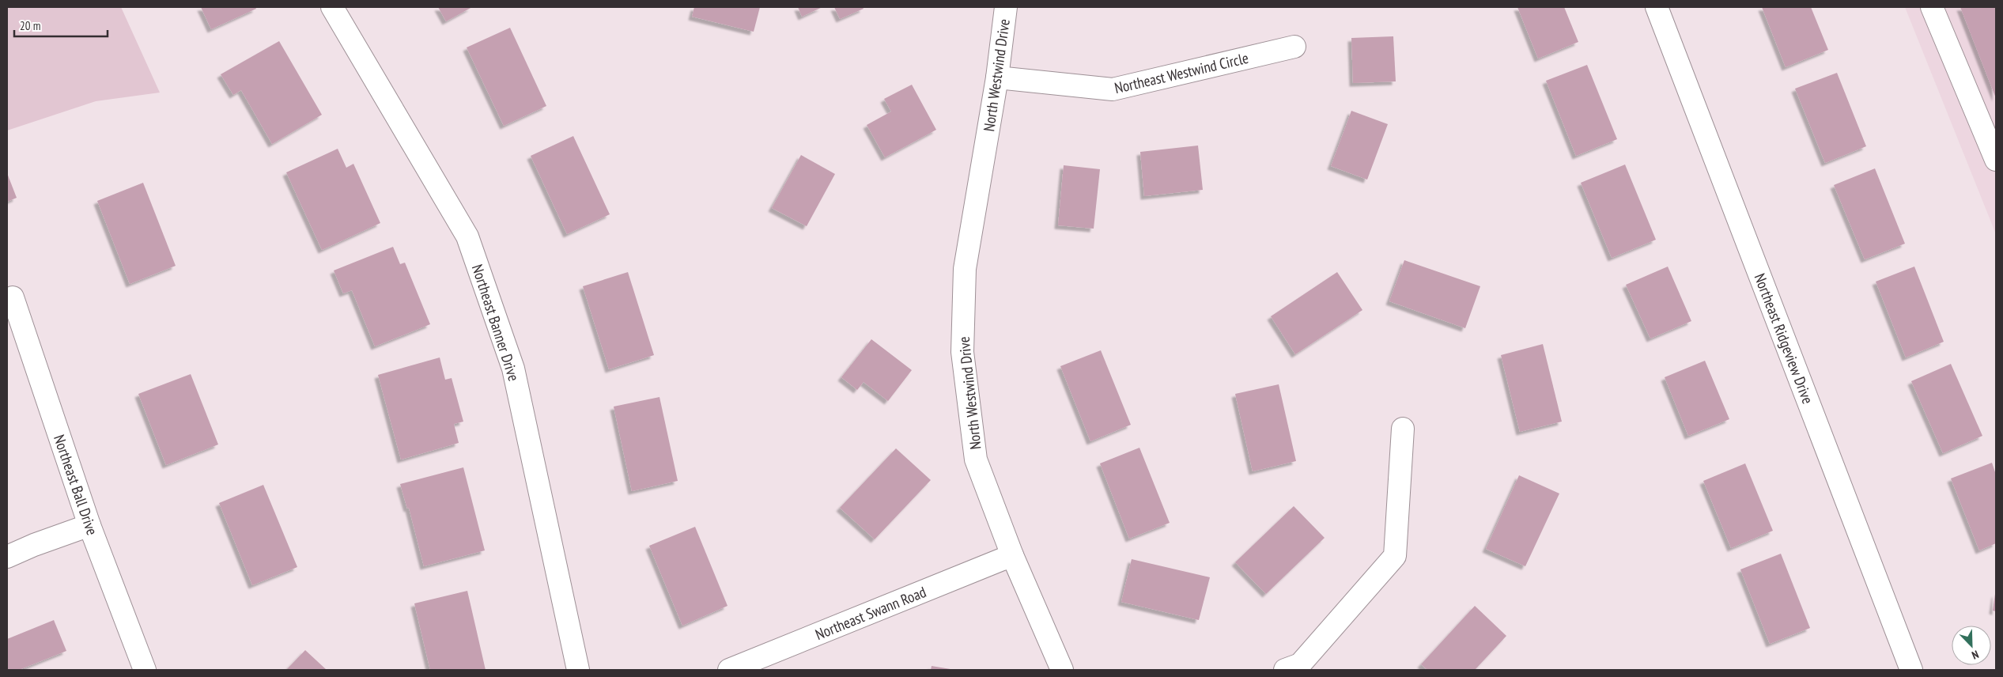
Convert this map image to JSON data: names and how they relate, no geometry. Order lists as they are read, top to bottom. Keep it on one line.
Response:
{"streets":{"street":["Northeast Westwind Circle","North Westwind Drive","Northeast Banner Drive","Northeast Ridgeview Drive","Northeast Ball Drive","Northeast Swann Road"]},"crossings":[["Northeast Westwind Circle","North Westwind Drive"],["North Westwind Drive","Northeast Swann Road"]],"scale_bar":"20 m","north":"bottom right"}
